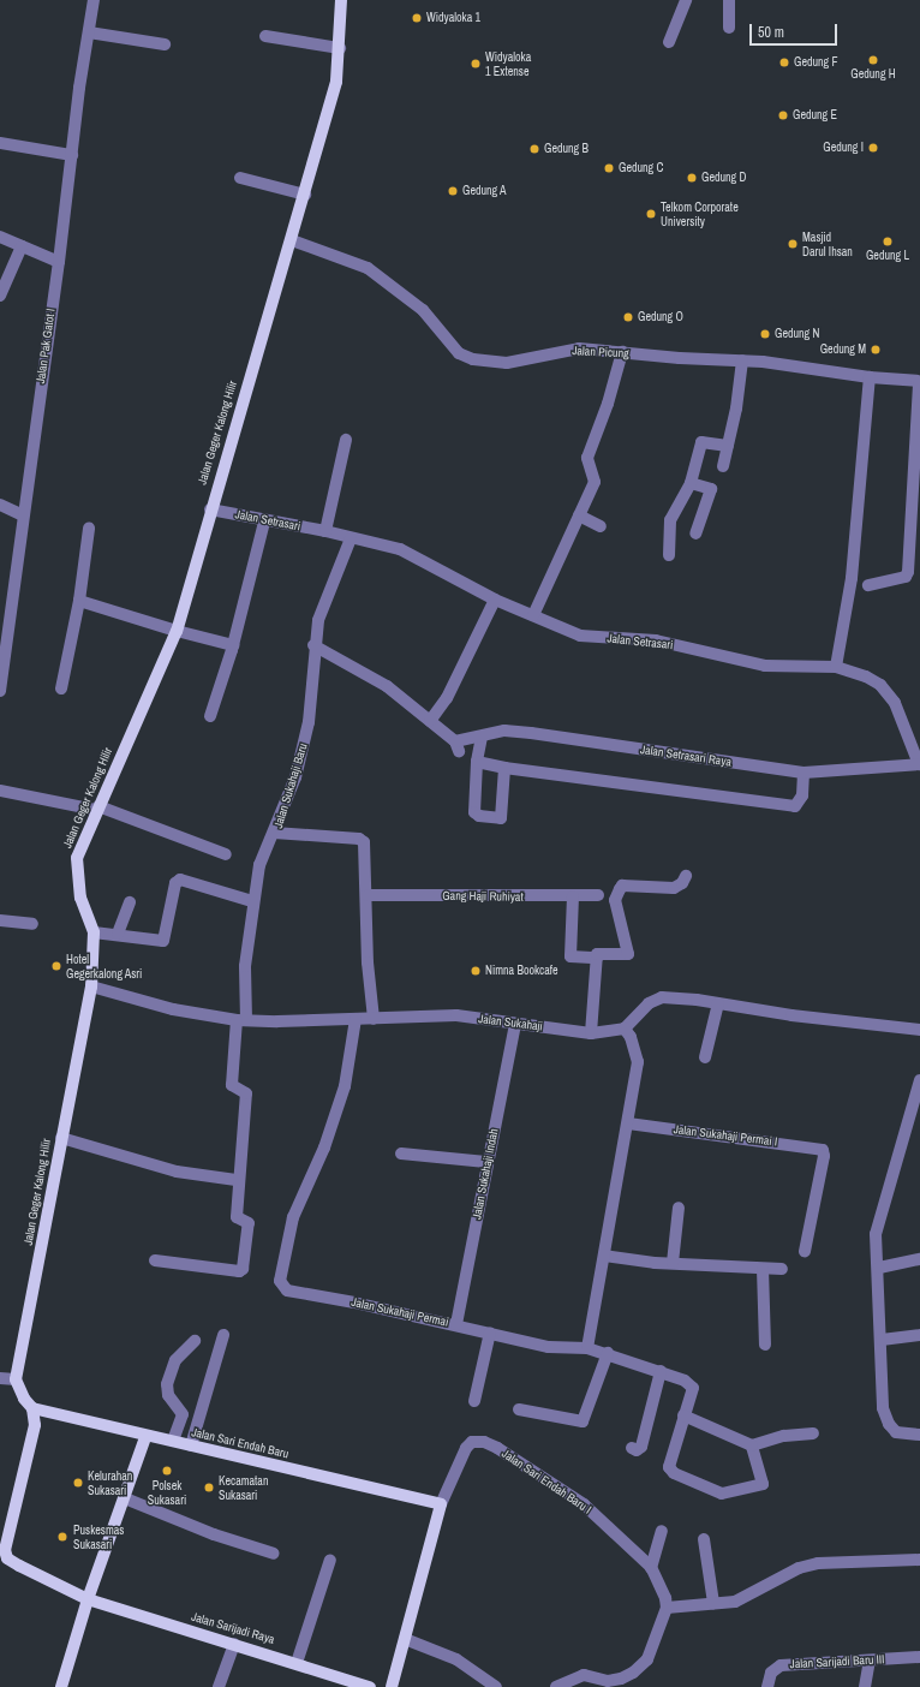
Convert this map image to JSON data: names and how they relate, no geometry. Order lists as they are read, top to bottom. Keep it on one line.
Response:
{"streets":{"main road":["Jalan Geger Kalong Hilir","Jalan Sari Endah Baru","Jalan Sarijadi Raya"],"street":["Jalan Pak Gatot I","Jalan Picung","Jalan Setrasari","Jalan Setrasari Raya","Jalan Sukahaji Baru","Gang Haji Ruhiyat","Jalan Sukahaji","Jalan Sukahaji Permai I","Jalan Sukahaji Indah","Jalan Sukahaji Permai","Jalan Sari Endah Baru I","Jalan Sarijadi Baru III"]},"crossings":[["Jalan Picung","Jalan Geger Kalong Hilir"],["Jalan Geger Kalong Hilir","Jalan Setrasari"],["Jalan Geger Kalong Hilir","Jalan Sukahaji"],["Jalan Setrasari","Jalan Setrasari Raya"],["Jalan Setrasari","Jalan Sukahaji Baru"],["Jalan Setrasari Raya","Jalan Sukahaji Baru"],["Jalan Sukahaji Baru","Gang Haji Ruhiyat"],["Jalan Sukahaji Baru","Jalan Sukahaji"],["Jalan Sukahaji","Jalan Sukahaji Indah"],["Jalan Sukahaji","Jalan Sukahaji Permai"],["Jalan Sukahaji Indah","Jalan Sukahaji Permai"],["Jalan Sari Endah Baru","Jalan Sari Endah Baru I"]],"places":["Widyaloka 1","Gedung H","Gedung F","Widyaloka 1 Extense","Gedung E","Gedung I","Gedung B","Gedung C","Gedung D","Gedung A","Telkom Corporate University","Gedung L","Masjid Darul Ihsan","Gedung O","Gedung N","Gedung M","Hotel Gegerkalong Asri","Nimna Bookcafe","Polsek Sukasari","Kelurahan Sukasari","Kecamatan Sukasari","Puskesmas Sukasari"],"scale_bar":"50 m"}
